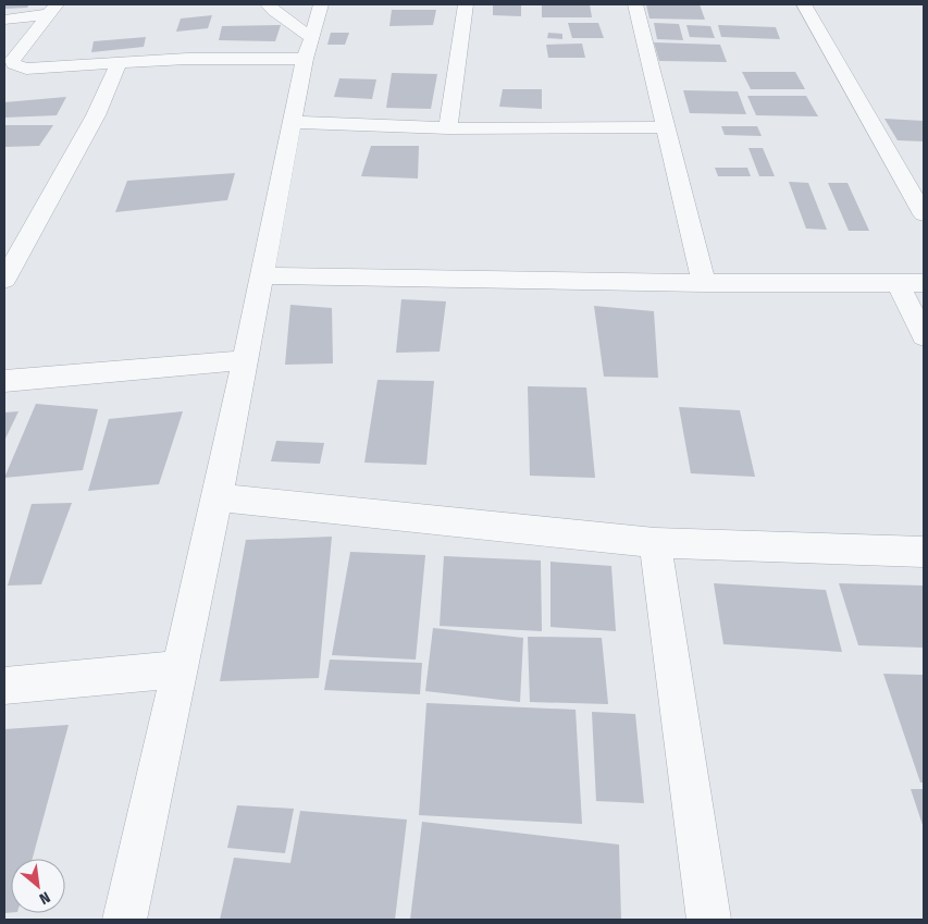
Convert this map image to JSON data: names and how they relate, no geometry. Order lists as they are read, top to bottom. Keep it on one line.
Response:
{"north":"bottom right"}
